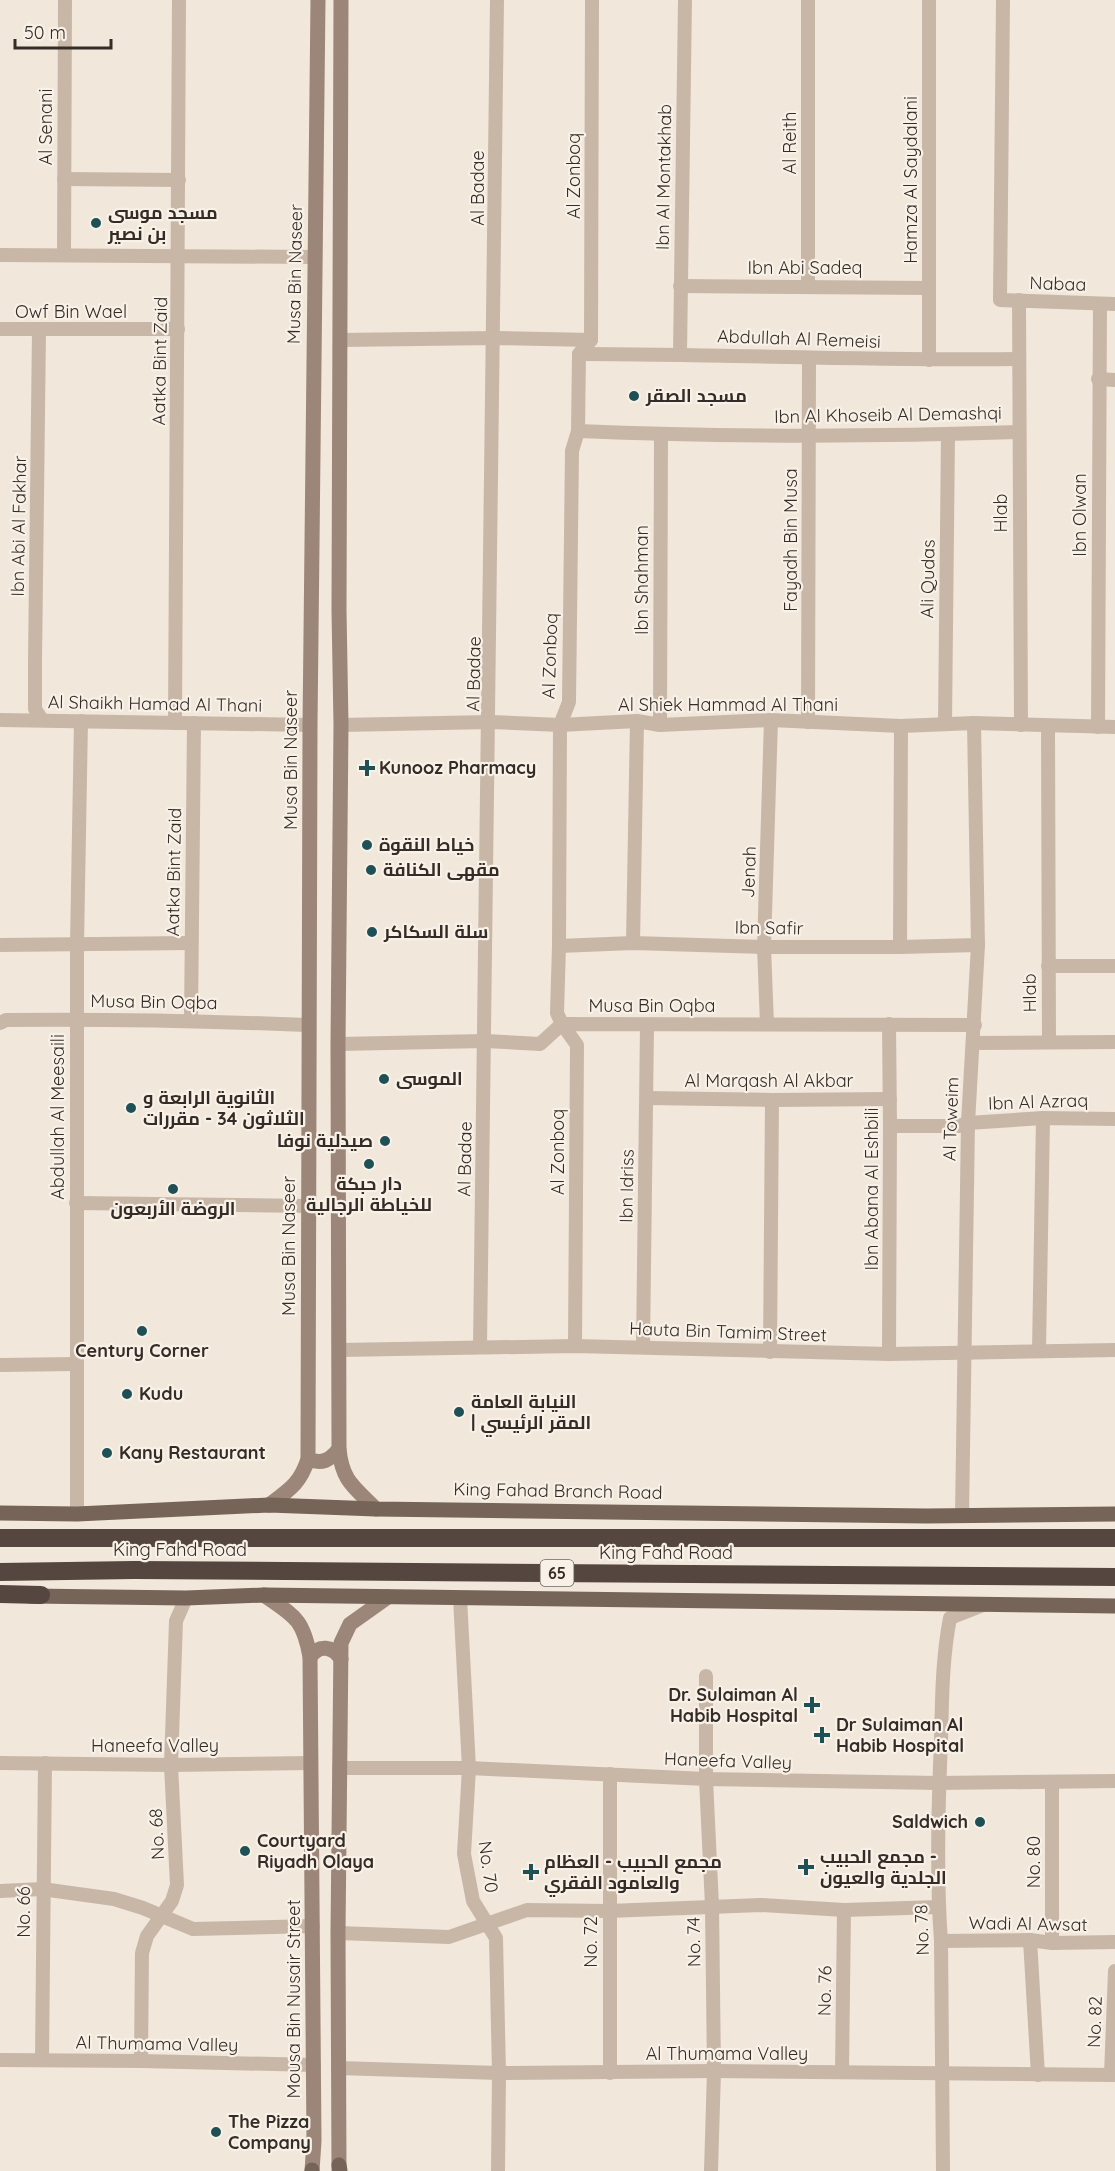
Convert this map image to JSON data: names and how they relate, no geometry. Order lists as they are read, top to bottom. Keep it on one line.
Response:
{"streets":{"highway":["King Fahd Road","65"],"main road":["King Fahad Branch Road"],"street":["Al Senani","Al Reith","Al Zonboq","Ibn Al Montakhab","Hamza Al Saydalani","Al Badae","Ibn Abi Sadeq","Musa Bin Naseer","Nabaa","Owf Bin Wael","Abdullah Al Remeisi","Aatka Bint Zaid","Ibn Al Khoseib Al Demashqi","Hlab","Ibn Olwan","Ibn Abi Al Fakhar","Fayadh Bin Musa","Ali Qudas","Ibn Shahman","Al Shaikh Hamad Al Thani","Al Shiek Hammad Al Thani","Jenah","Ibn Safir","Musa Bin Oqba","Al Marqash Al Akbar","Ibn Al Azraq","Abdullah Al Meesaili","Al Toweim","Ibn Idriss","Ibn Abana Al Eshbili","Hauta Bin Tamim Street","Haneefa Valley","No. 68","No. 80","No. 70","No. 66","Wadi Al Awsat","No. 78","No. 72","No. 74","No. 76","Mousa Bin Nusair Street","No. 82","Al Thumama Valley"]},"crossings":[["Al Reith","Ibn Abi Sadeq"],["Al Zonboq","Abdullah Al Remeisi"],["Al Zonboq","Ibn Al Khoseib Al Demashqi"],["Al Zonboq","Al Shiek Hammad Al Thani"],["Al Zonboq","Ibn Safir"],["Al Zonboq","Musa Bin Oqba"],["Al Zonboq","Hauta Bin Tamim Street"],["Ibn Al Montakhab","Ibn Abi Sadeq"],["Ibn Al Montakhab","Abdullah Al Remeisi"],["Hamza Al Saydalani","Ibn Abi Sadeq"],["Hamza Al Saydalani","Abdullah Al Remeisi"],["Al Badae","Al Shiek Hammad Al Thani"],["Al Badae","Hauta Bin Tamim Street"],["Musa Bin Naseer","Al Shaikh Hamad Al Thani"],["Musa Bin Naseer","Musa Bin Oqba"],["Musa Bin Naseer","King Fahad Branch Road"],["Nabaa","Hlab"],["Nabaa","Ibn Olwan"],["Owf Bin Wael","Aatka Bint Zaid"],["Owf Bin Wael","Ibn Abi Al Fakhar"],["Abdullah Al Remeisi","Hlab"],["Abdullah Al Remeisi","Fayadh Bin Musa"],["Aatka Bint Zaid","Al Shaikh Hamad Al Thani"],["Aatka Bint Zaid","Musa Bin Oqba"],["Ibn Al Khoseib Al Demashqi","Hlab"],["Ibn Al Khoseib Al Demashqi","Fayadh Bin Musa"],["Ibn Al Khoseib Al Demashqi","Ali Qudas"],["Ibn Al Khoseib Al Demashqi","Ibn Shahman"],["Hlab","Al Shiek Hammad Al Thani"],["Ibn Olwan","Al Shiek Hammad Al Thani"],["Ibn Abi Al Fakhar","Al Shaikh Hamad Al Thani"],["Fayadh Bin Musa","Al Shiek Hammad Al Thani"],["Ali Qudas","Al Shiek Hammad Al Thani"],["Ibn Shahman","Al Shiek Hammad Al Thani"],["Al Shaikh Hamad Al Thani","Abdullah Al Meesaili"],["Al Shiek Hammad Al Thani","Jenah"],["Al Shiek Hammad Al Thani","Al Toweim"],["Jenah","Ibn Safir"],["Jenah","Musa Bin Oqba"],["Ibn Safir","Al Toweim"],["Musa Bin Oqba","Abdullah Al Meesaili"],["Musa Bin Oqba","Al Toweim"],["Musa Bin Oqba","Ibn Idriss"],["Musa Bin Oqba","Ibn Abana Al Eshbili"],["Al Marqash Al Akbar","Ibn Idriss"],["Al Marqash Al Akbar","Ibn Abana Al Eshbili"],["Ibn Al Azraq","Al Toweim"],["Ibn Al Azraq","Ibn Abana Al Eshbili"],["Abdullah Al Meesaili","King Fahad Branch Road"],["Al Toweim","Hauta Bin Tamim Street"],["Al Toweim","King Fahad Branch Road"],["Ibn Idriss","Hauta Bin Tamim Street"],["Ibn Abana Al Eshbili","Hauta Bin Tamim Street"],["Haneefa Valley","No. 68"],["Haneefa Valley","No. 80"],["Haneefa Valley","No. 70"],["Haneefa Valley","No. 66"],["Haneefa Valley","No. 78"],["Haneefa Valley","No. 72"],["Haneefa Valley","No. 74"],["Haneefa Valley","Mousa Bin Nusair Street"],["No. 68","Al Thumama Valley"],["No. 80","Wadi Al Awsat"],["No. 70","Al Thumama Valley"],["No. 66","Al Thumama Valley"],["Wadi Al Awsat","No. 78"],["No. 78","Al Thumama Valley"],["No. 72","Al Thumama Valley"],["No. 74","Al Thumama Valley"],["No. 76","Al Thumama Valley"],["Mousa Bin Nusair Street","Al Thumama Valley"],["No. 82","Al Thumama Valley"]],"places":{"other":["مسجد موسى بن نصير","مسجد الصقر","خياط النقوة","مقهى الكنافة","سلة السكاكر","الموسى","الثانوية الرابعة و الثلاثون 34 - مقررات","صيدلية نوفا","دار حبكة للخياطة الرجالية","الروضة الأربعون","Century Corner","Kudu","النيابة العامة | المقر الرئيسي","Kany Restaurant","Saldwich","Courtyard Riyadh Olaya","The Pizza Company"],"health":["Kunooz Pharmacy","Dr. Sulaiman Al Habib Hospital","Dr Sulaiman Al Habib Hospital","مجمع الحبيب - الجلدية والعيون","مجمع الحبيب - العظام والعامود الفقري"]},"scale_bar":"50 m"}
